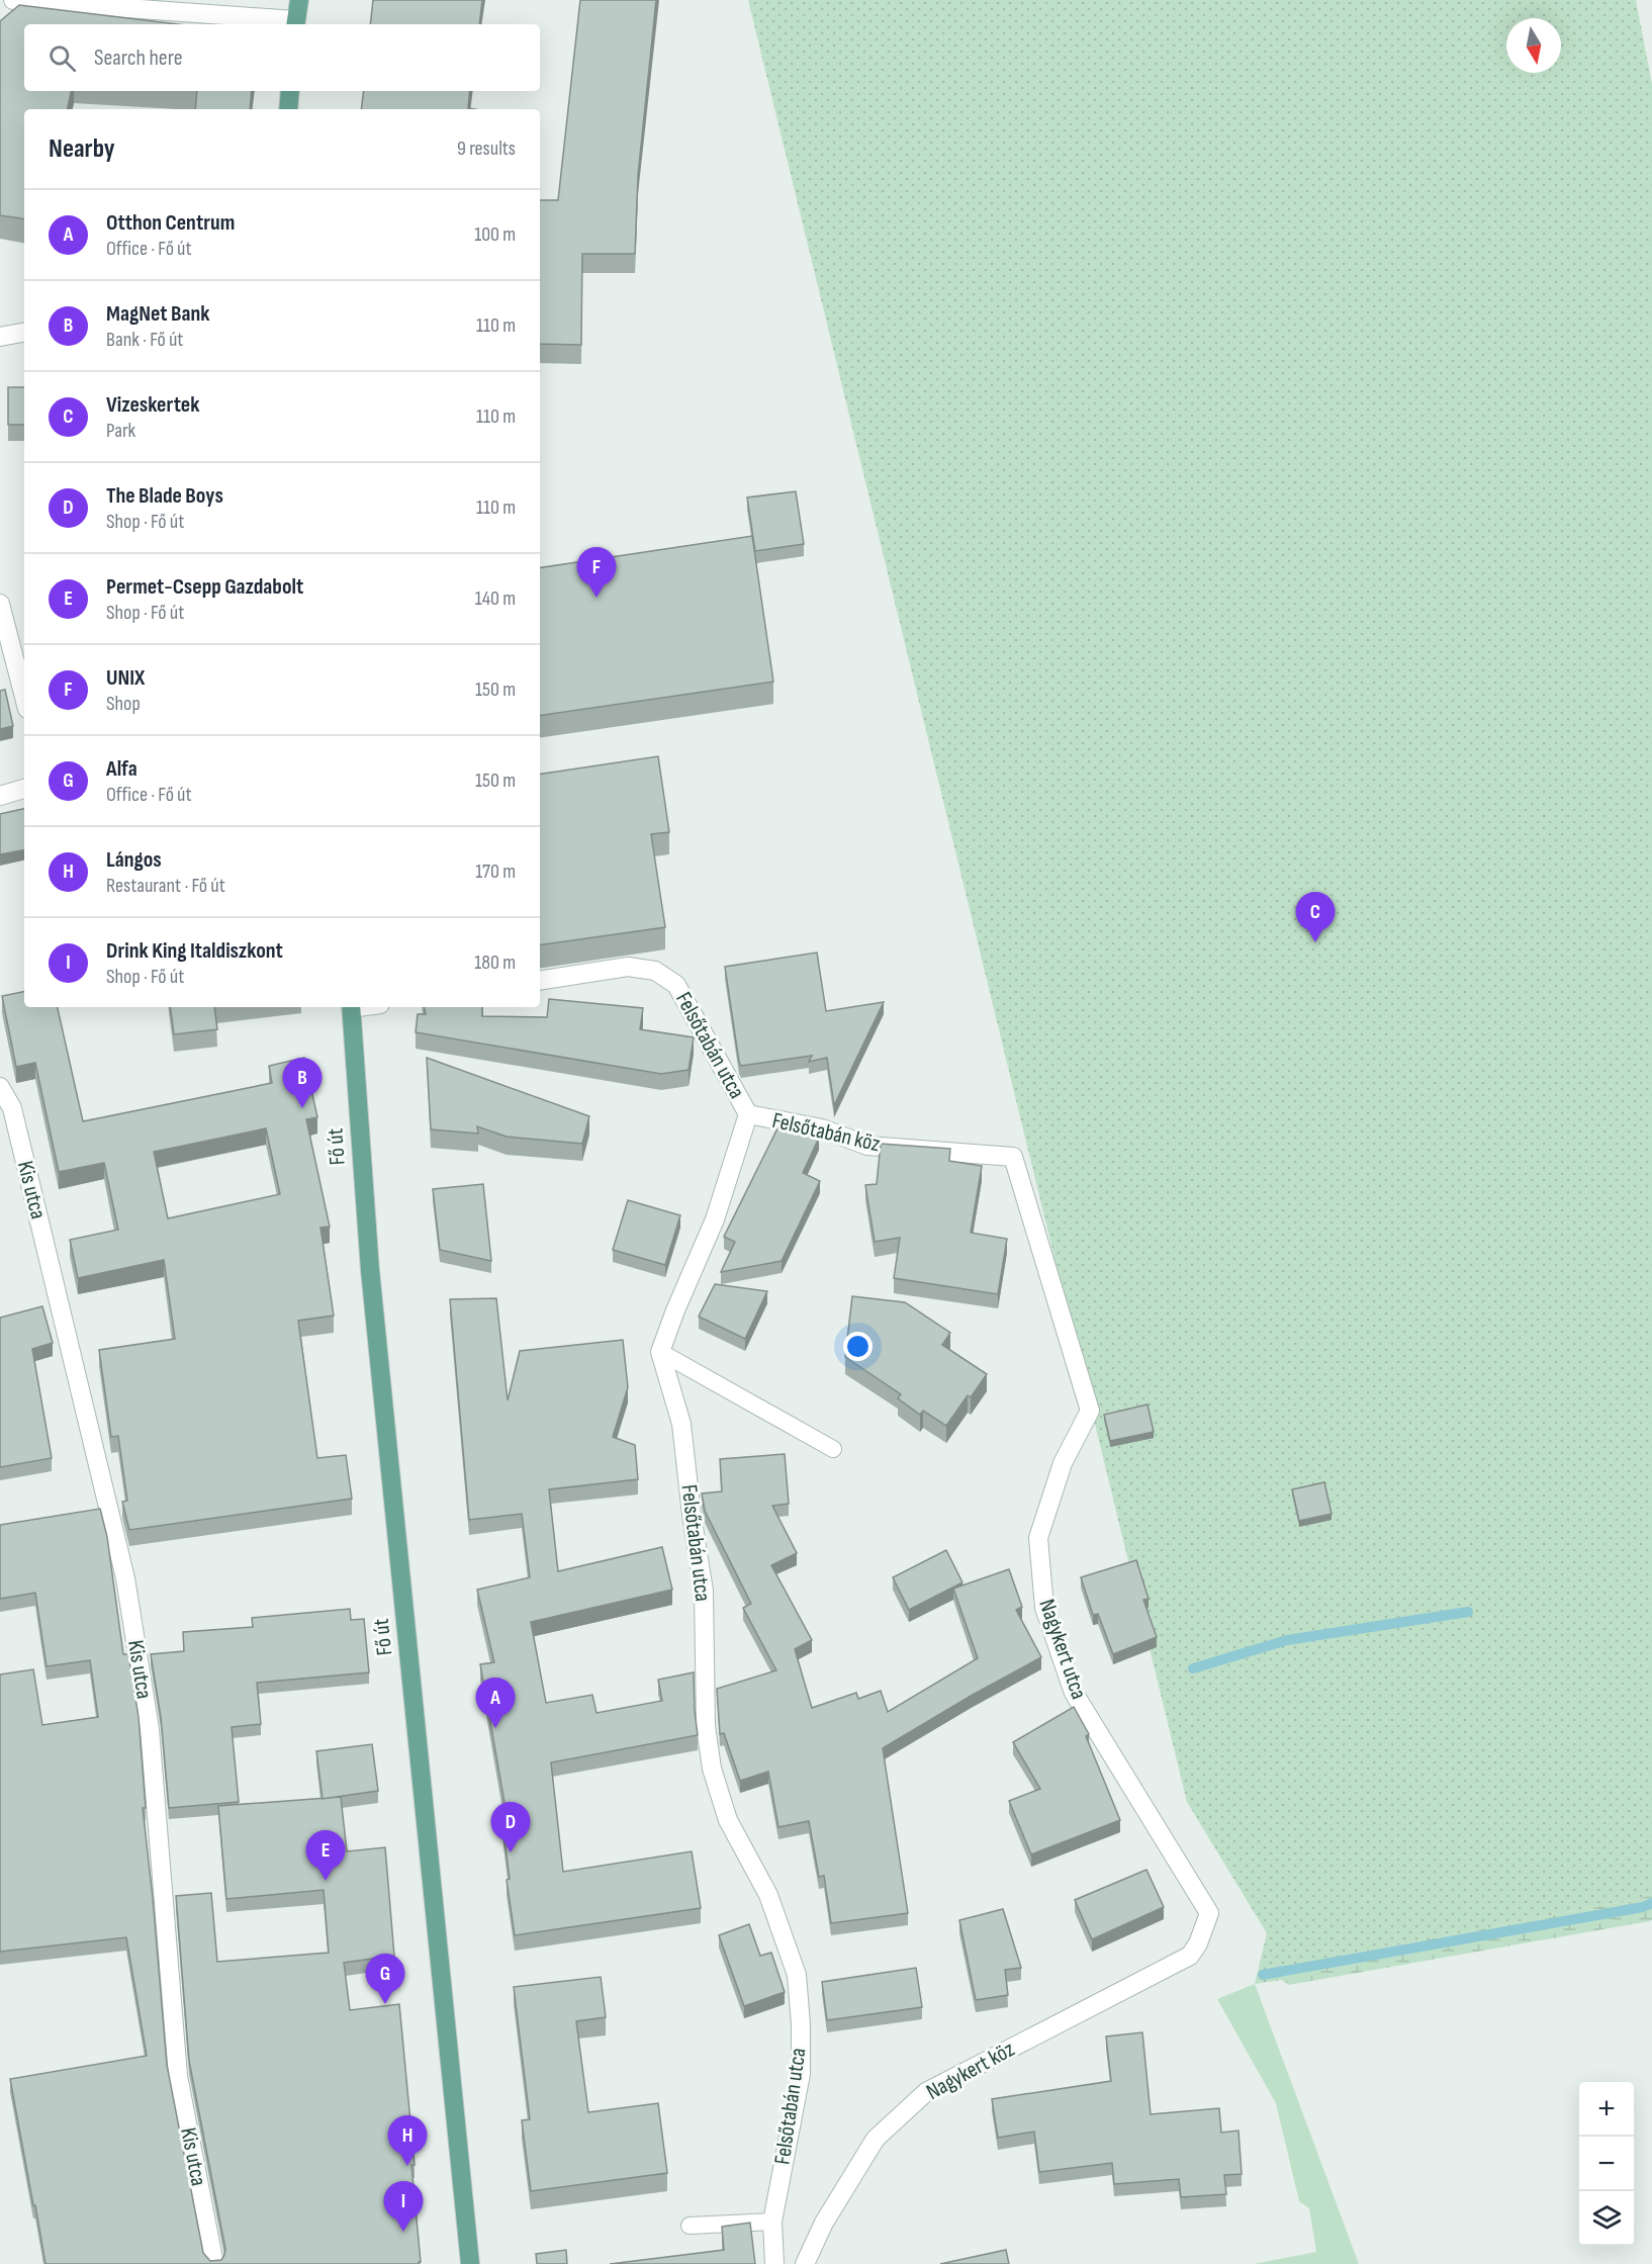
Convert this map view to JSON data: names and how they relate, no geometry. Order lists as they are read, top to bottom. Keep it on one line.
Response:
{"streets":{"main road":["Fő út"],"street":["Felsőtabán utca","Felsőtabán köz","Kis utca","Nagykert utca","Nagykert köz"]},"crossings":[["Felsőtabán utca","Felsőtabán köz"],["Felsőtabán köz","Nagykert utca"],["Nagykert utca","Nagykert köz"]],"north":"bottom","page":{"search":"Search here","heading":["Nearby","9 results"],"list":[{"mark":"A","name":"Otthon Centrum","note":"Office · Fő út","value":"100 m"},{"mark":"B","name":"MagNet Bank","note":"Bank · Fő út","value":"110 m"},{"mark":"C","name":"Vizeskertek","note":"Park","value":"110 m"},{"mark":"D","name":"The Blade Boys","note":"Shop · Fő út","value":"110 m"},{"mark":"E","name":"Permet-Csepp Gazdabolt","note":"Shop · Fő út","value":"140 m"},{"mark":"F","name":"UNIX","note":"Shop","value":"150 m"},{"mark":"G","name":"Alfa","note":"Office · Fő út","value":"150 m"},{"mark":"H","name":"Lángos","note":"Restaurant · Fő út","value":"170 m"},{"mark":"I","name":"Drink King Italdiszkont","note":"Shop · Fő út","value":"180 m"}],"pins":["F","C","B","A","D","E","G","H","I"],"map_buttons":["+","−"]}}
